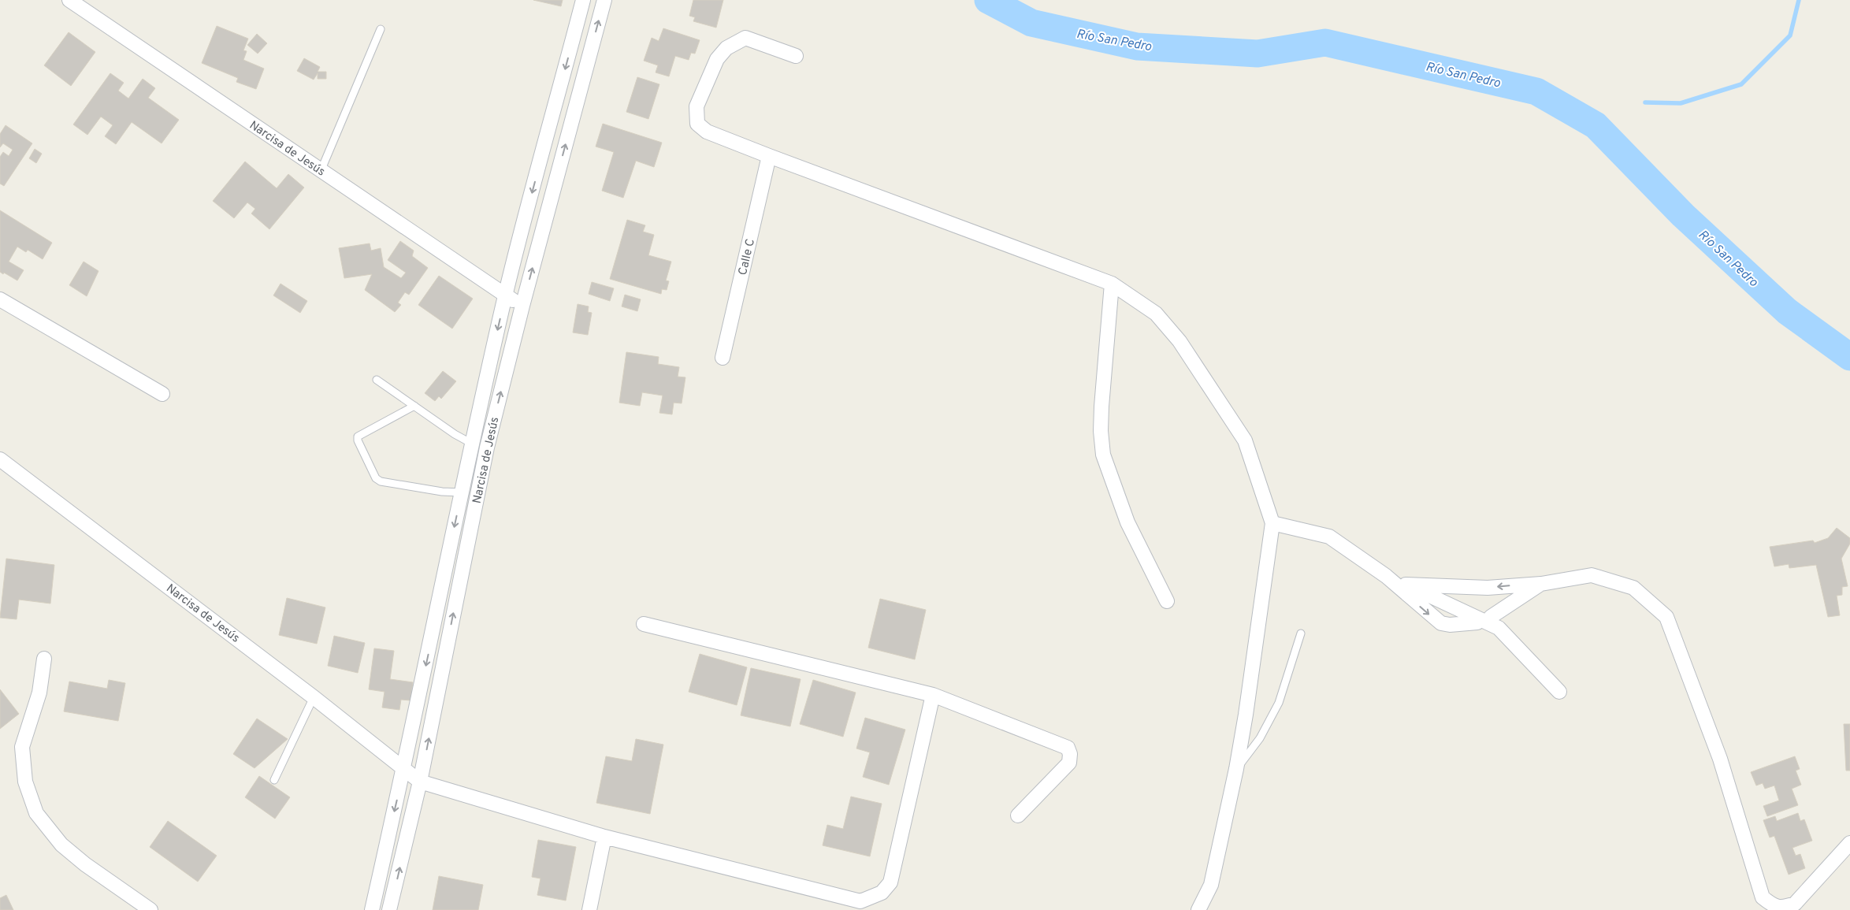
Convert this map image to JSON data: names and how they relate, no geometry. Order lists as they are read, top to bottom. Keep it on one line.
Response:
{"streets":{"street":["Narcisa de Jesús","Calle C"]},"water":["Río San Pedro"]}
